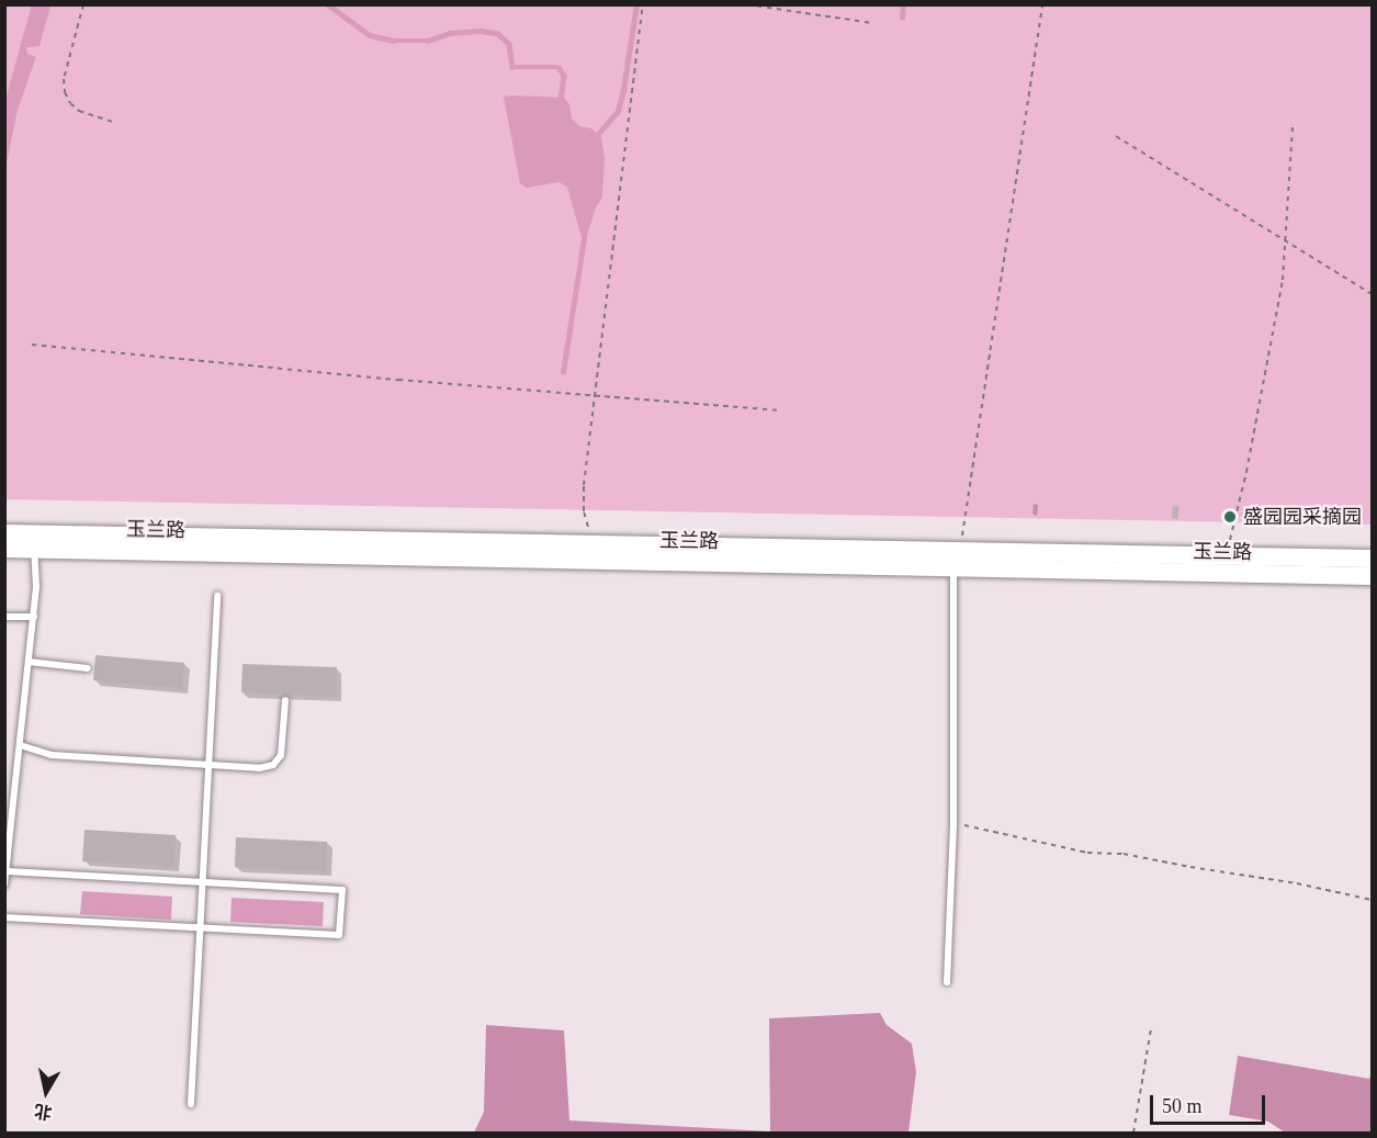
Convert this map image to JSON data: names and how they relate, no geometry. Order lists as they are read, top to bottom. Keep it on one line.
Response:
{"streets":{"street":["玉兰路"]},"places":["盛园园采摘园"],"scale_bar":"50 m","north":"bottom"}
